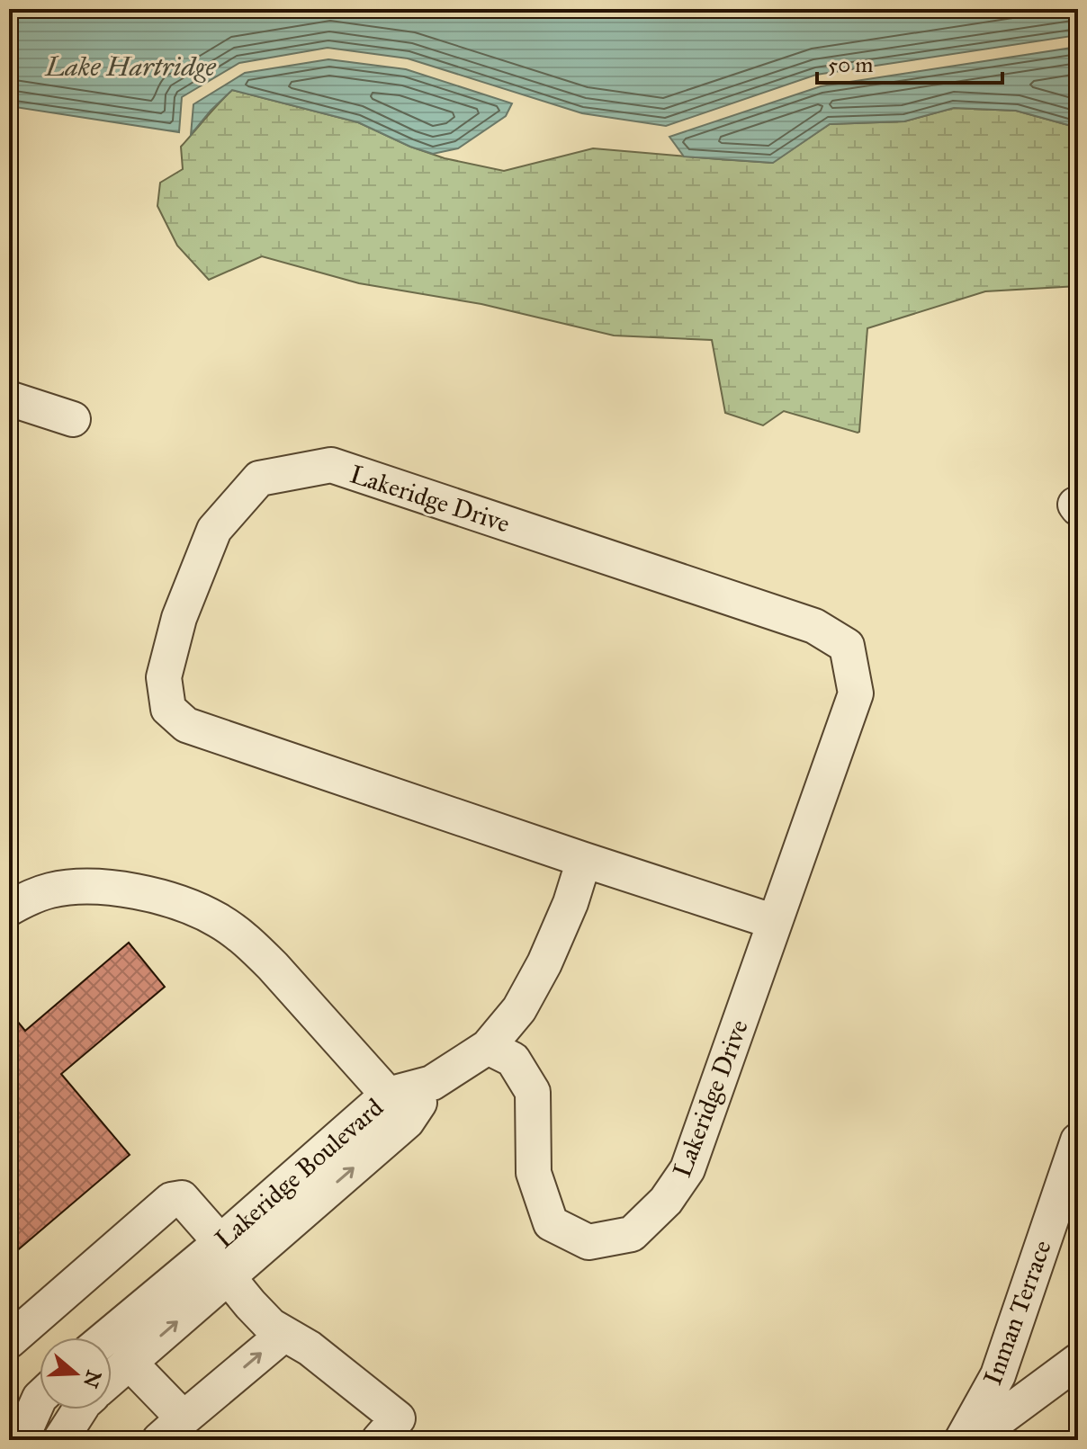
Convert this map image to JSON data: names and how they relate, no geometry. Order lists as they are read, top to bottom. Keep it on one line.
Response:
{"streets":{"street":["Lakeridge Drive","Lakeridge Boulevard","Inman Terrace"]},"crossings":[["Lakeridge Drive","Lakeridge Boulevard"]],"water":["Lake Hartridge"],"scale_bar":"50 m","north":"right"}
